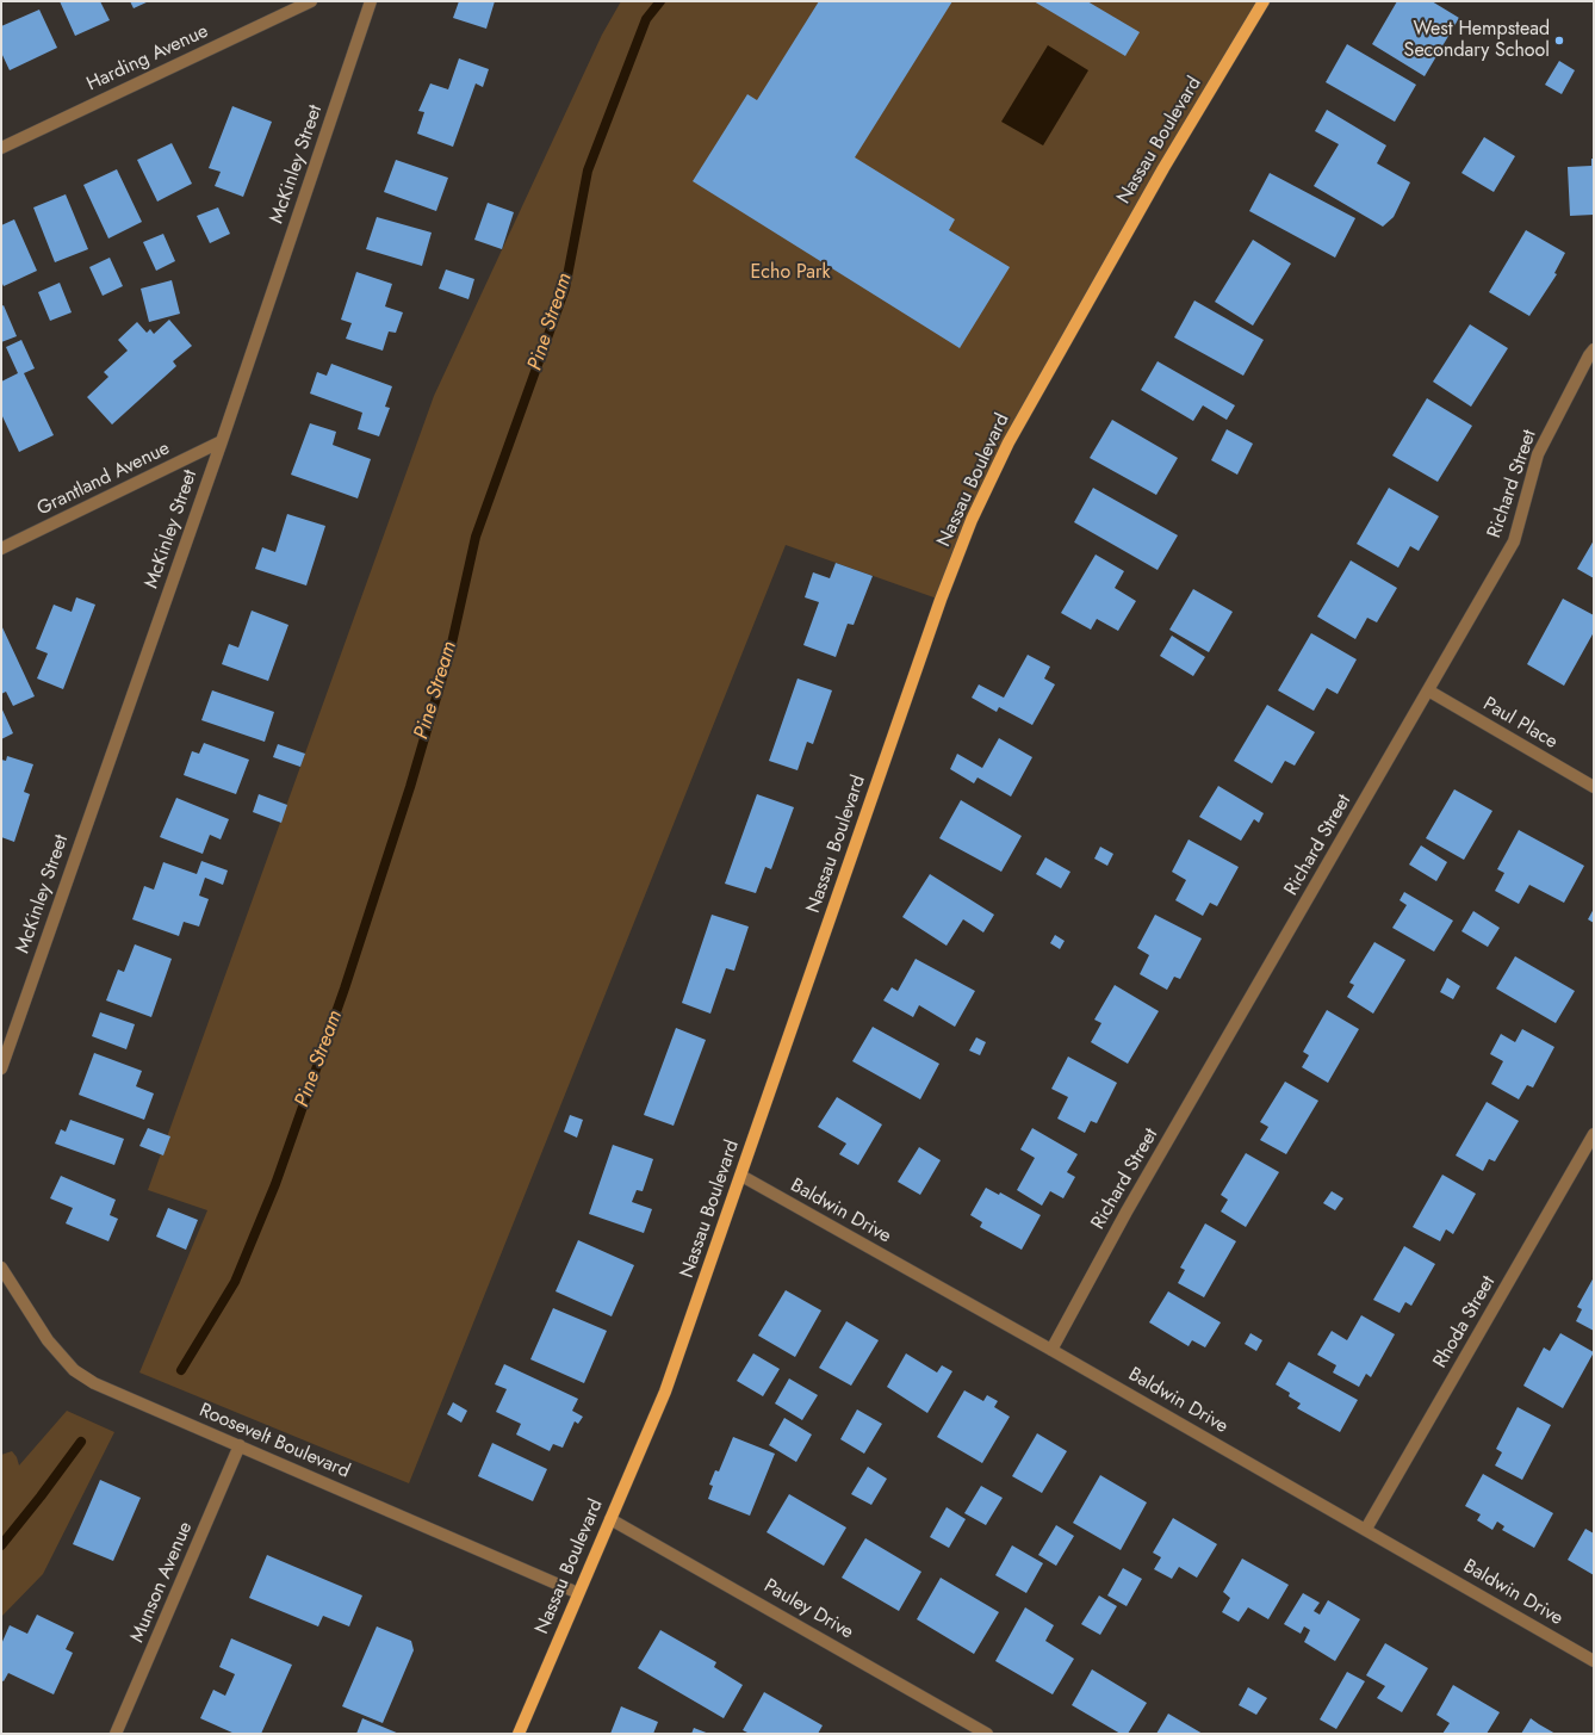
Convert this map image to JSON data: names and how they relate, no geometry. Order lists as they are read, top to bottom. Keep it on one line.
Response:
{"streets":{"main road":["Nassau Boulevard"],"street":["Harding Avenue","McKinley Street","Grantland Avenue","Richard Street","Paul Place","Baldwin Drive","Rhoda Street","Roosevelt Boulevard","Munson Avenue","Pauley Drive"]},"crossings":[["Nassau Boulevard","Baldwin Drive"],["Nassau Boulevard","Roosevelt Boulevard"],["Nassau Boulevard","Pauley Drive"],["McKinley Street","Grantland Avenue"],["Richard Street","Paul Place"],["Richard Street","Baldwin Drive"],["Baldwin Drive","Rhoda Street"],["Roosevelt Boulevard","Munson Avenue"]],"water":["Pine Stream"],"parks":["Echo Park"],"places":["West Hempstead Secondary School"]}
